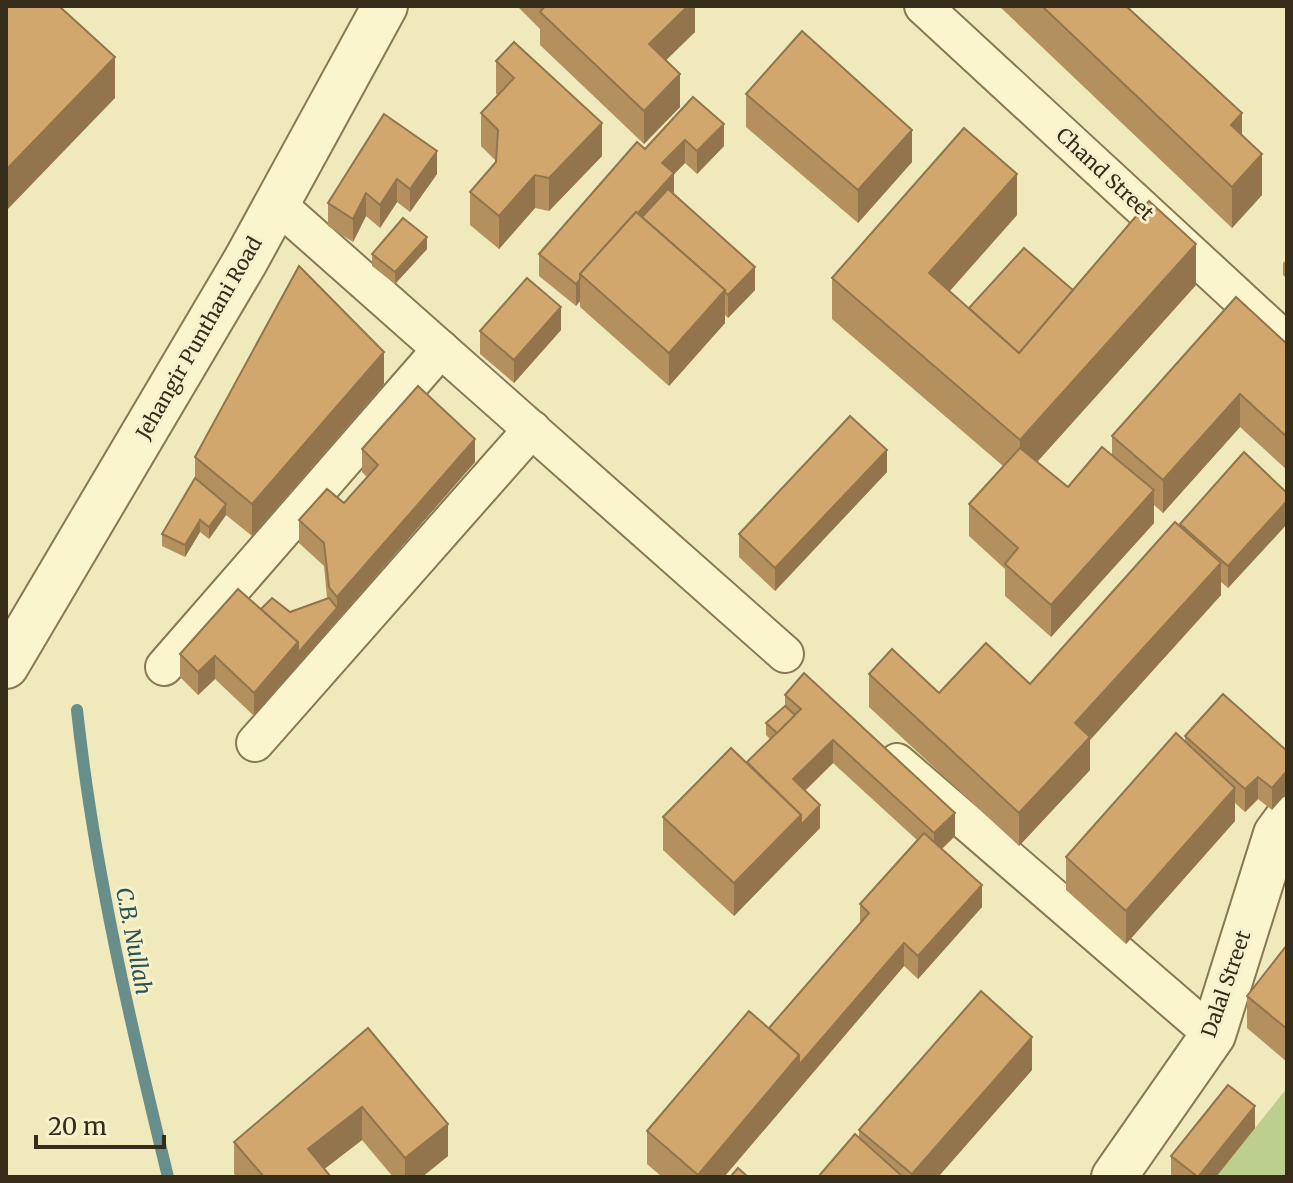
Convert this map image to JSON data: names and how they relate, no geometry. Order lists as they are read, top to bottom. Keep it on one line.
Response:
{"streets":{"street":["Chand Street","Jehangir Punthani Road","Dalal Street"]},"water":["C.B. Nullah"],"scale_bar":"20 m"}
